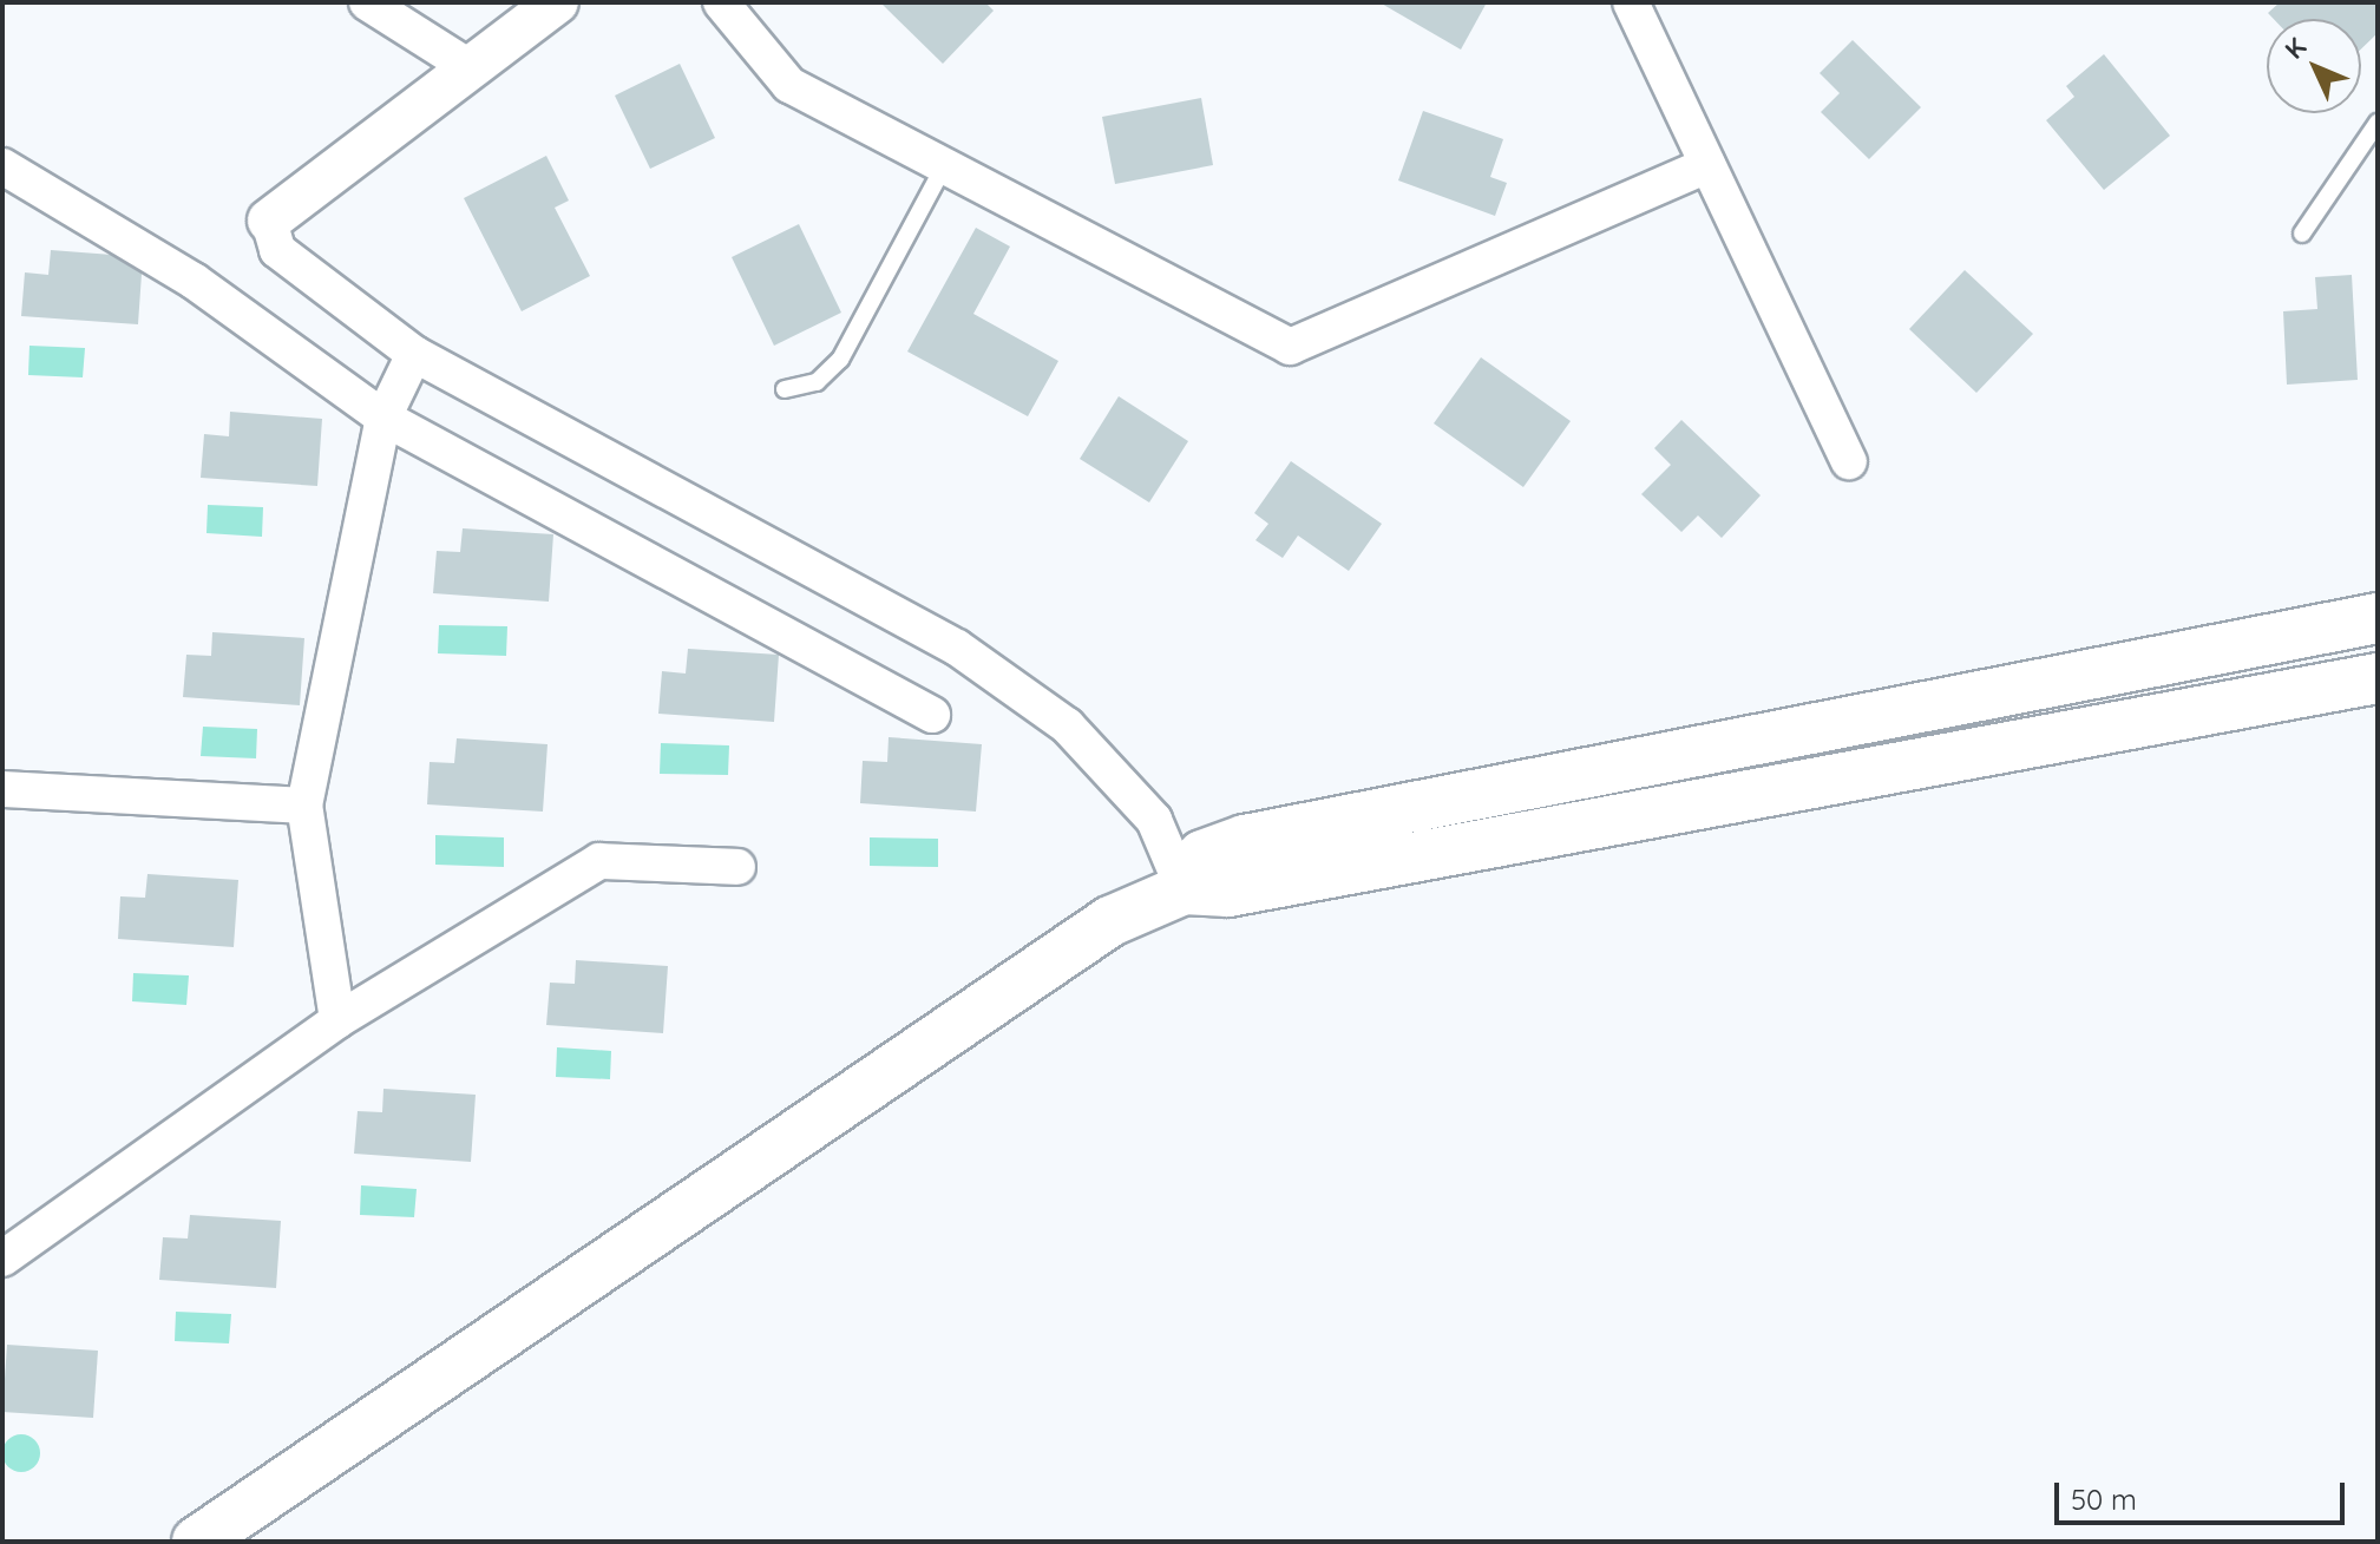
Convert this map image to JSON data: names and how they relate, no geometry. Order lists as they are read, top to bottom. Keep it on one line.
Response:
{"scale_bar":"50 m","north":"top left"}
